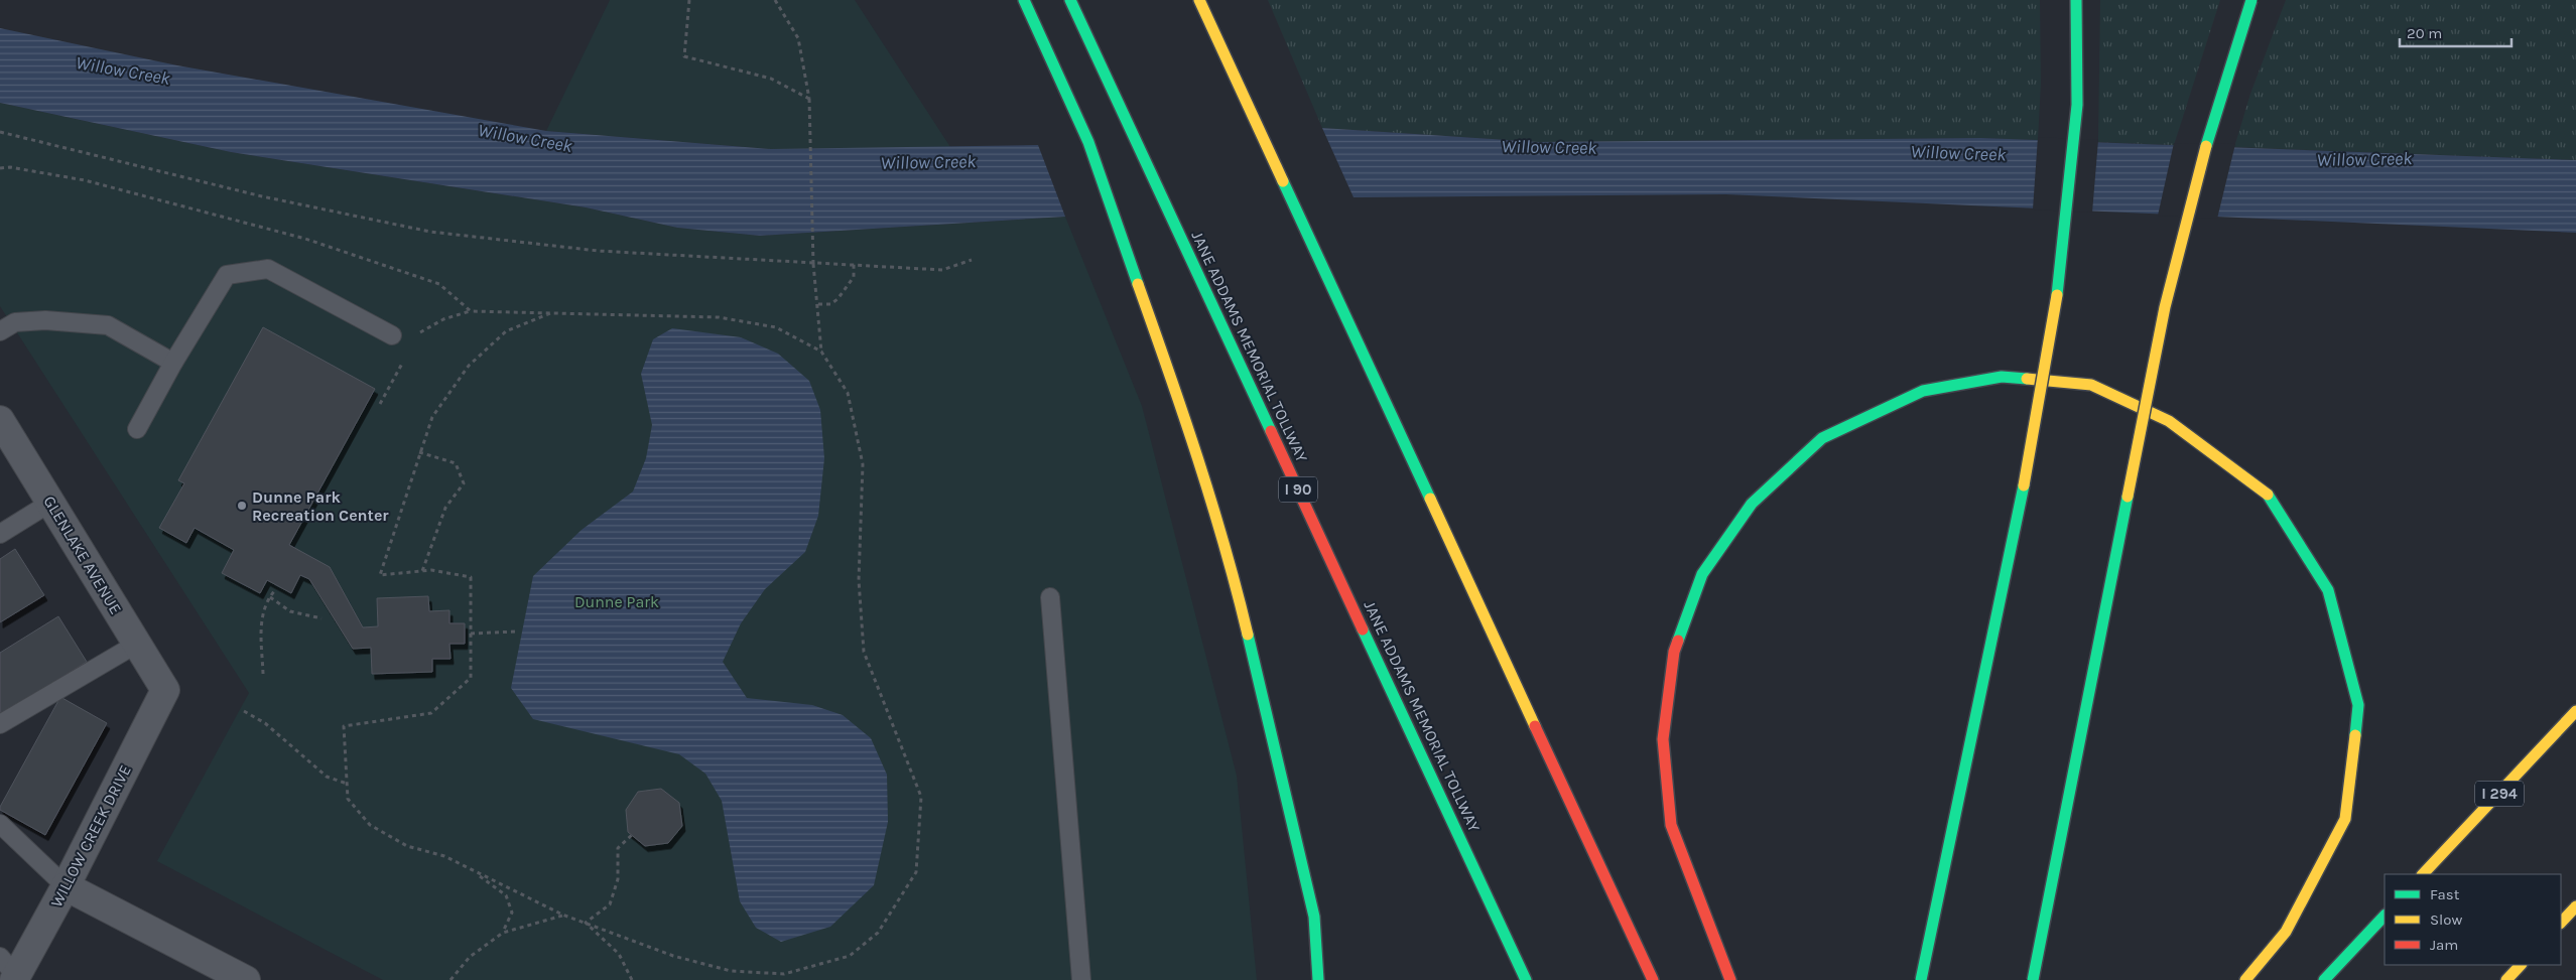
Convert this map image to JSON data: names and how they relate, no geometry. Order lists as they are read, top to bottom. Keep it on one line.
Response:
{"streets":{"highway":["JANE ADDAMS MEMORIAL TOLLWAY","I 90","I 294"],"street":["GLENLAKE AVENUE","WILLOW CREEK DRIVE"]},"crossings":[["GLENLAKE AVENUE","WILLOW CREEK DRIVE"]],"water":["Willow Creek"],"parks":["Dunne Park"],"places":["Dunne Park Recreation Center"],"legend":["Fast","Slow","Jam"],"scale_bar":"20 m"}
